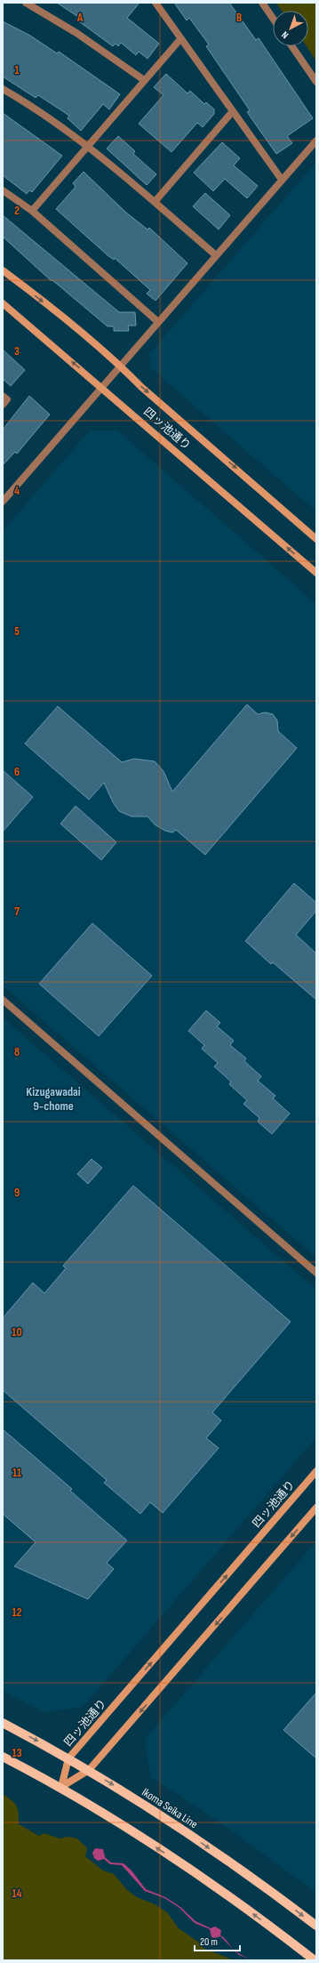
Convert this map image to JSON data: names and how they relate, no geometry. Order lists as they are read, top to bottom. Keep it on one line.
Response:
{"streets":{"main road":["四ッ池通り","Ikoma Seika Line"]},"crossings":[["四ッ池通り","Ikoma Seika Line"]],"districts":["Kizugawadai 9-chome"],"scale_bar":"20 m","north":"bottom left","grid":{"columns":["A","B"],"rows":["1","2","3","4","5","6","7","8","9","10","11","12","13","14"]}}
